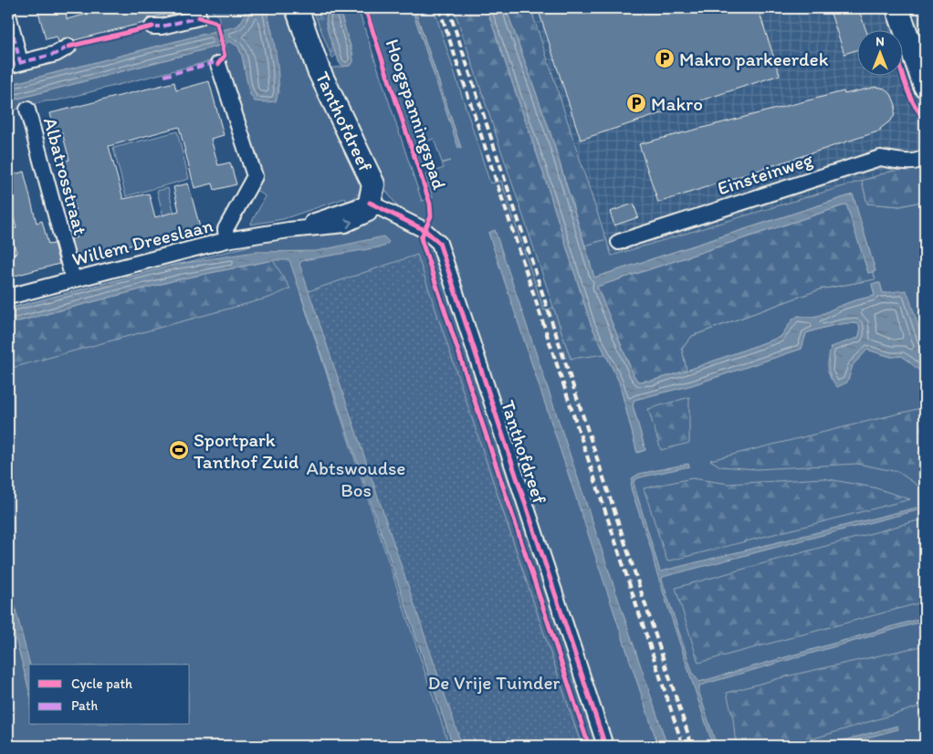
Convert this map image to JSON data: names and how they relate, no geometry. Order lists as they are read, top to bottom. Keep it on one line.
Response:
{"streets":{"street":["Tanthofdreef","Einsteinweg","Albatrosstraat","Willem Dreeslaan"],"cycle path":["Hoogspanningspad"]},"crossings":[["Tanthofdreef","Willem Dreeslaan"],["Albatrosstraat","Willem Dreeslaan"]],"parks":["Abtswoudse Bos","De Vrije Tuinder"],"places":{"parking":["Makro parkeerdek","Makro"],"sports":["Sportpark Tanthof Zuid"]},"legend":["Cycle path","Path"],"north":"top"}
